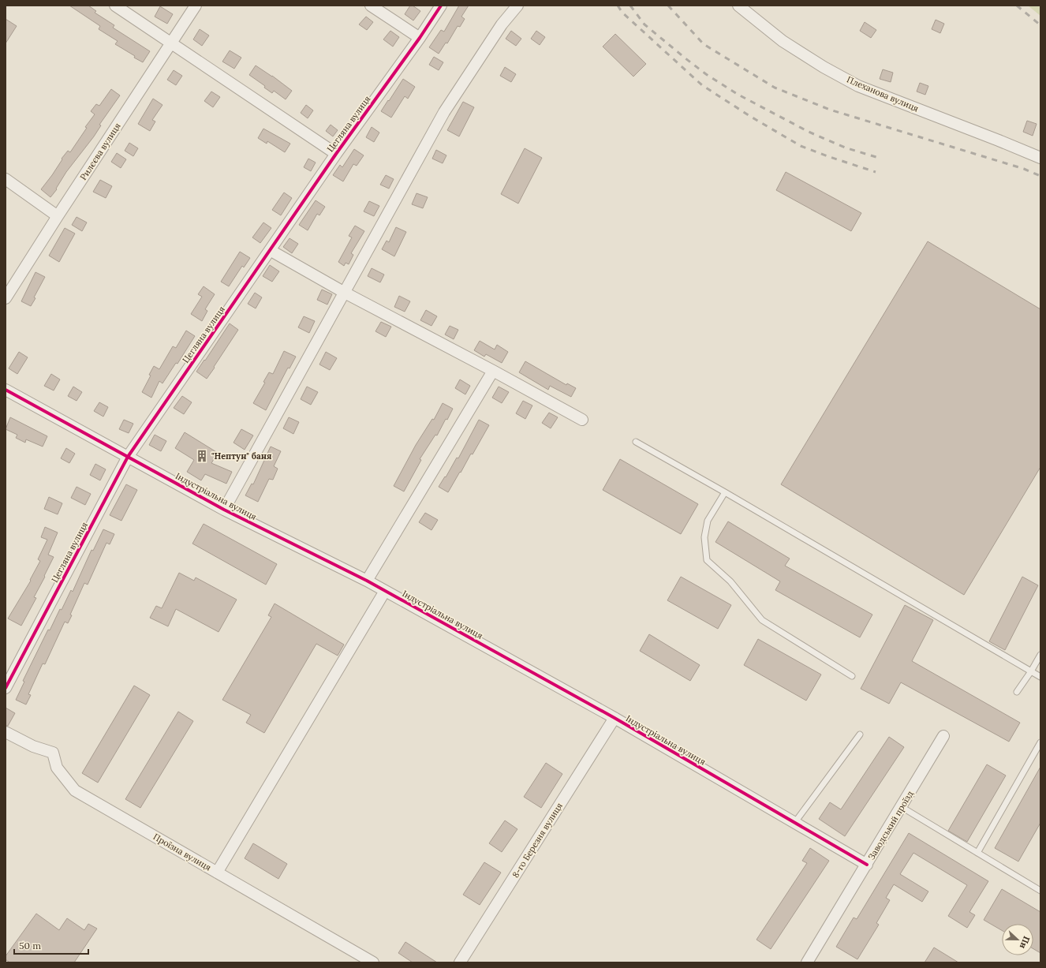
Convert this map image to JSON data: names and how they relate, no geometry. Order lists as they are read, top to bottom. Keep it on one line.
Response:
{"streets":{"street":["Плеханова вулиця","Цегляна вулиця","Рилєєва вулиця","Індустріальна вулиця","Заводський проїзд","8-го Березня вулиця","Проїзна вулиця"]},"crossings":[["Цегляна вулиця","Індустріальна вулиця"],["Індустріальна вулиця","Заводський проїзд"],["Індустріальна вулиця","8-го Березня вулиця"]],"places":{"building":["\"Нептун\" баня"]},"scale_bar":"50 m","north":"right"}
